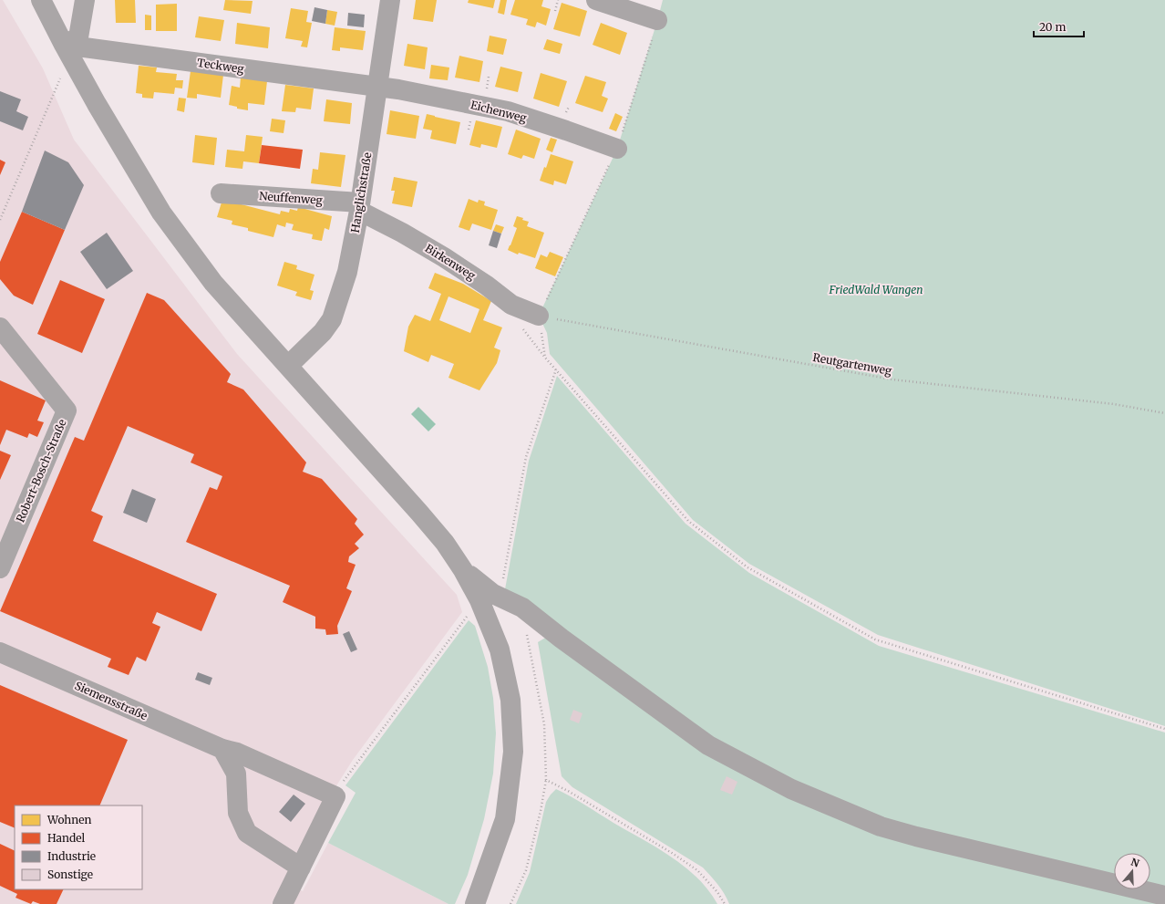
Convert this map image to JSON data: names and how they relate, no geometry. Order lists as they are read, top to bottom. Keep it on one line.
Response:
{"streets":{"street":["Teckweg","Eichenweg","Hanglichstraße","Neuffenweg","Birkenweg","Robert-Bosch-Straße","Siemensstraße"],"path":["Reutgartenweg"]},"crossings":[["Teckweg","Eichenweg"],["Teckweg","Hanglichstraße"],["Eichenweg","Hanglichstraße"],["Hanglichstraße","Neuffenweg"],["Hanglichstraße","Birkenweg"],["Neuffenweg","Birkenweg"],["Birkenweg","Reutgartenweg"]],"parks":["FriedWald Wangen"],"legend":["Wohnen","Handel","Industrie","Sonstige"],"scale_bar":"20 m","north":"top"}
